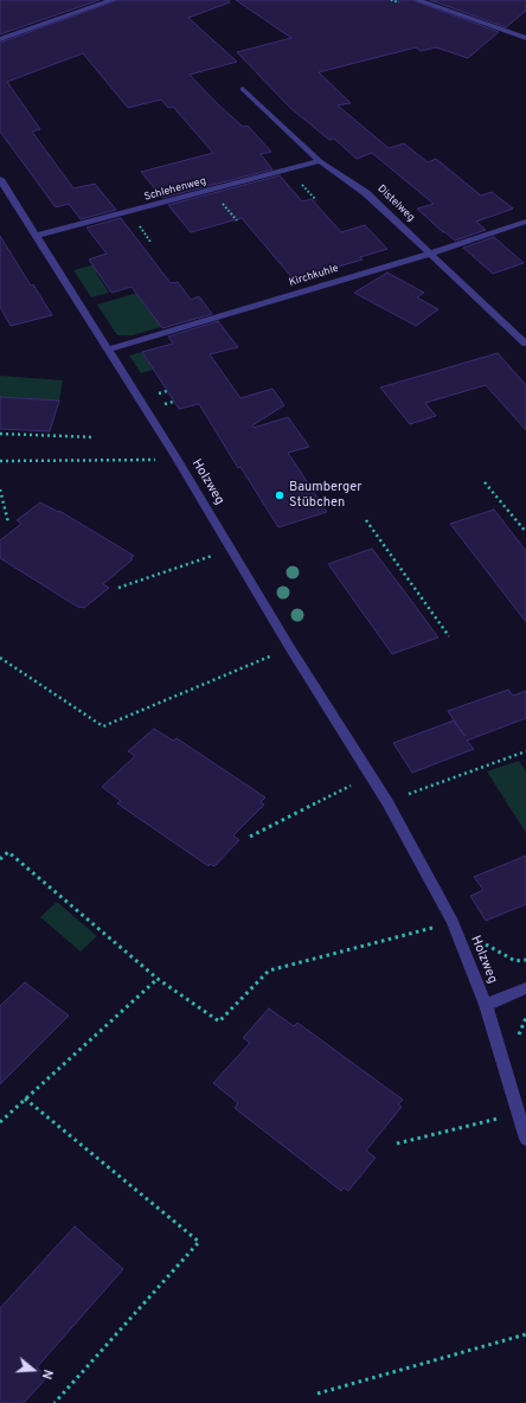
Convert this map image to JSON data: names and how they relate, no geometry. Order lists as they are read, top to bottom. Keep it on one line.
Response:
{"streets":{"street":["Schlehenweg","Distelweg","Kirchkuhle","Holzweg"]},"crossings":[["Schlehenweg","Distelweg"],["Schlehenweg","Holzweg"],["Distelweg","Kirchkuhle"],["Kirchkuhle","Holzweg"]],"places":["Baumberger Stübchen"],"north":"right"}
